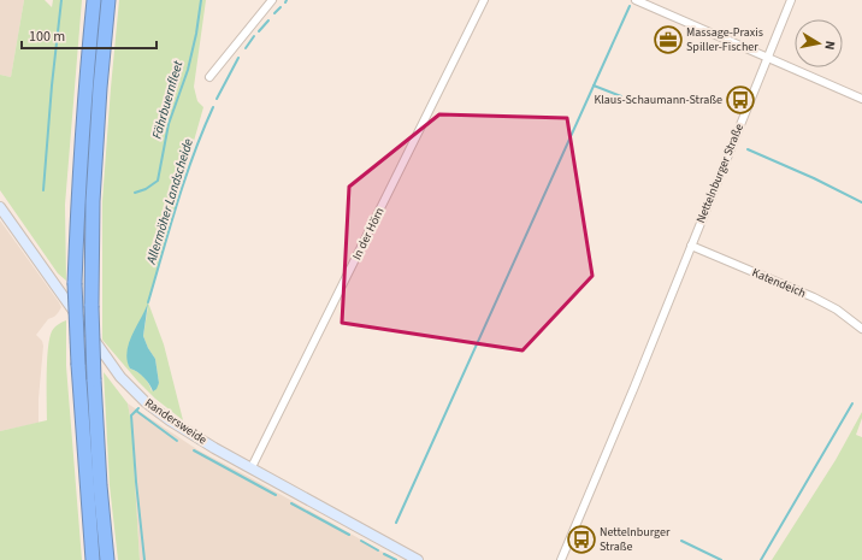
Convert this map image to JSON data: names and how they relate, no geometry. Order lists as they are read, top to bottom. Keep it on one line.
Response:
{"streets":{"street":["Nettelnburger Straße","In der Hörn","Katendeich","Randersweide"]},"crossings":[["Nettelnburger Straße","Katendeich"],["In der Hörn","Randersweide"]],"water":["Fährbuernfleet","Allermöher Landscheide"],"places":{"office":["Massage-Praxis Spiller-Fischer"],"bus stop":["Klaus-Schaumann-Straße","Nettelnburger Straße"]},"scale_bar":"100 m","north":"right"}
